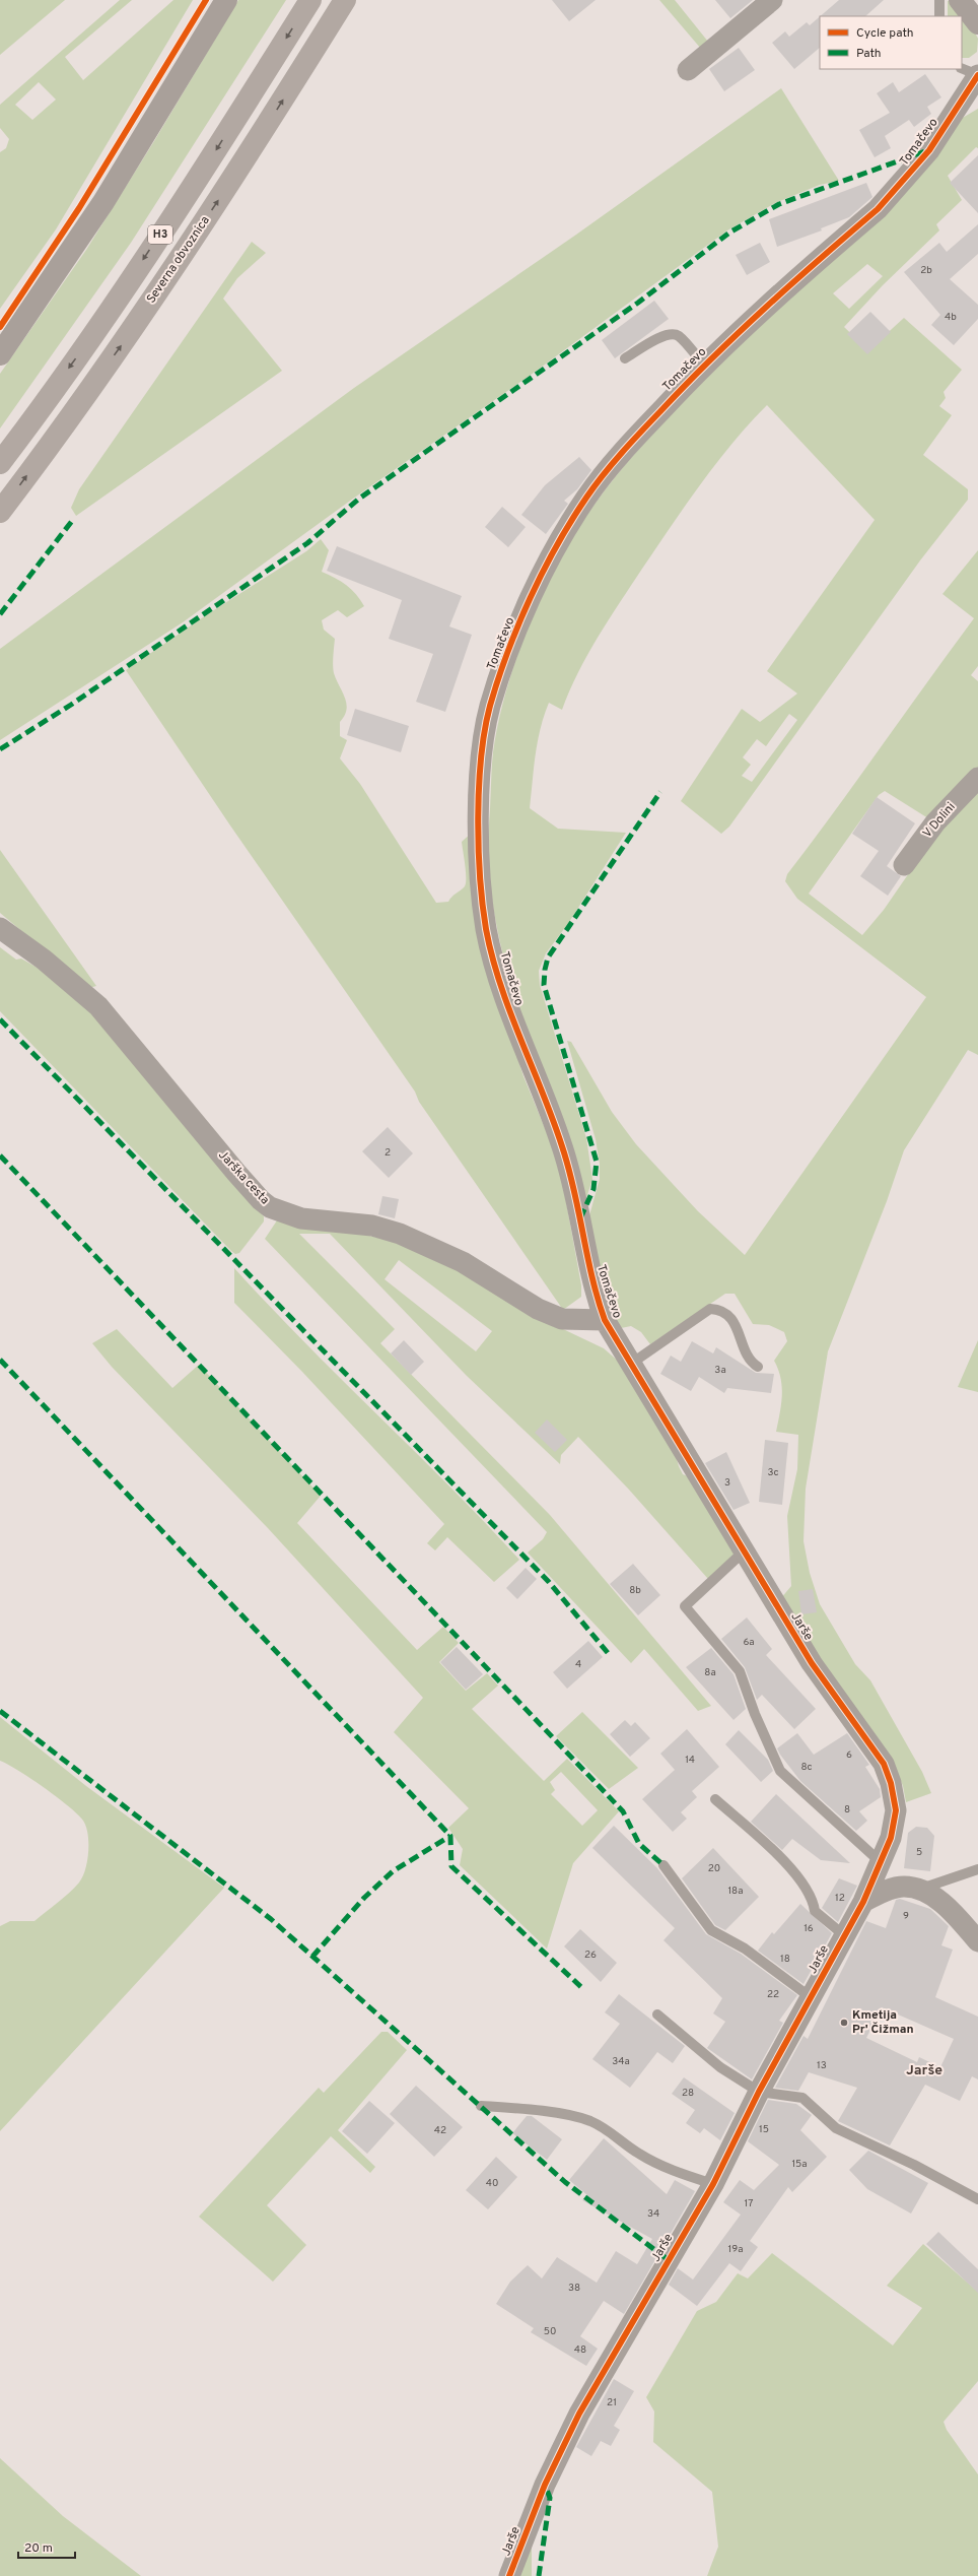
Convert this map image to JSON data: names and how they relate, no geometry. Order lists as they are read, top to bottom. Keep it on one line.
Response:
{"streets":{"highway":["H3","Severna obvoznica"],"street":["Tomačevo","V Dolini","Jarška cesta","Jarše"]},"crossings":[["Tomačevo","Jarška cesta"],["Tomačevo","Jarše"]],"districts":["Jarše"],"places":["Kmetija Pr' Čižman"],"house_numbers":["2b","4b","2","3a","3c","3","8b","6a","4","8a","6","14","8c","8","5","20","18a","12","9","16","26","18","22","34a","13","28","15","42","15a","40","17","34","19a","38","50","48","21"],"legend":["Cycle path","Path"],"scale_bar":"20 m"}
